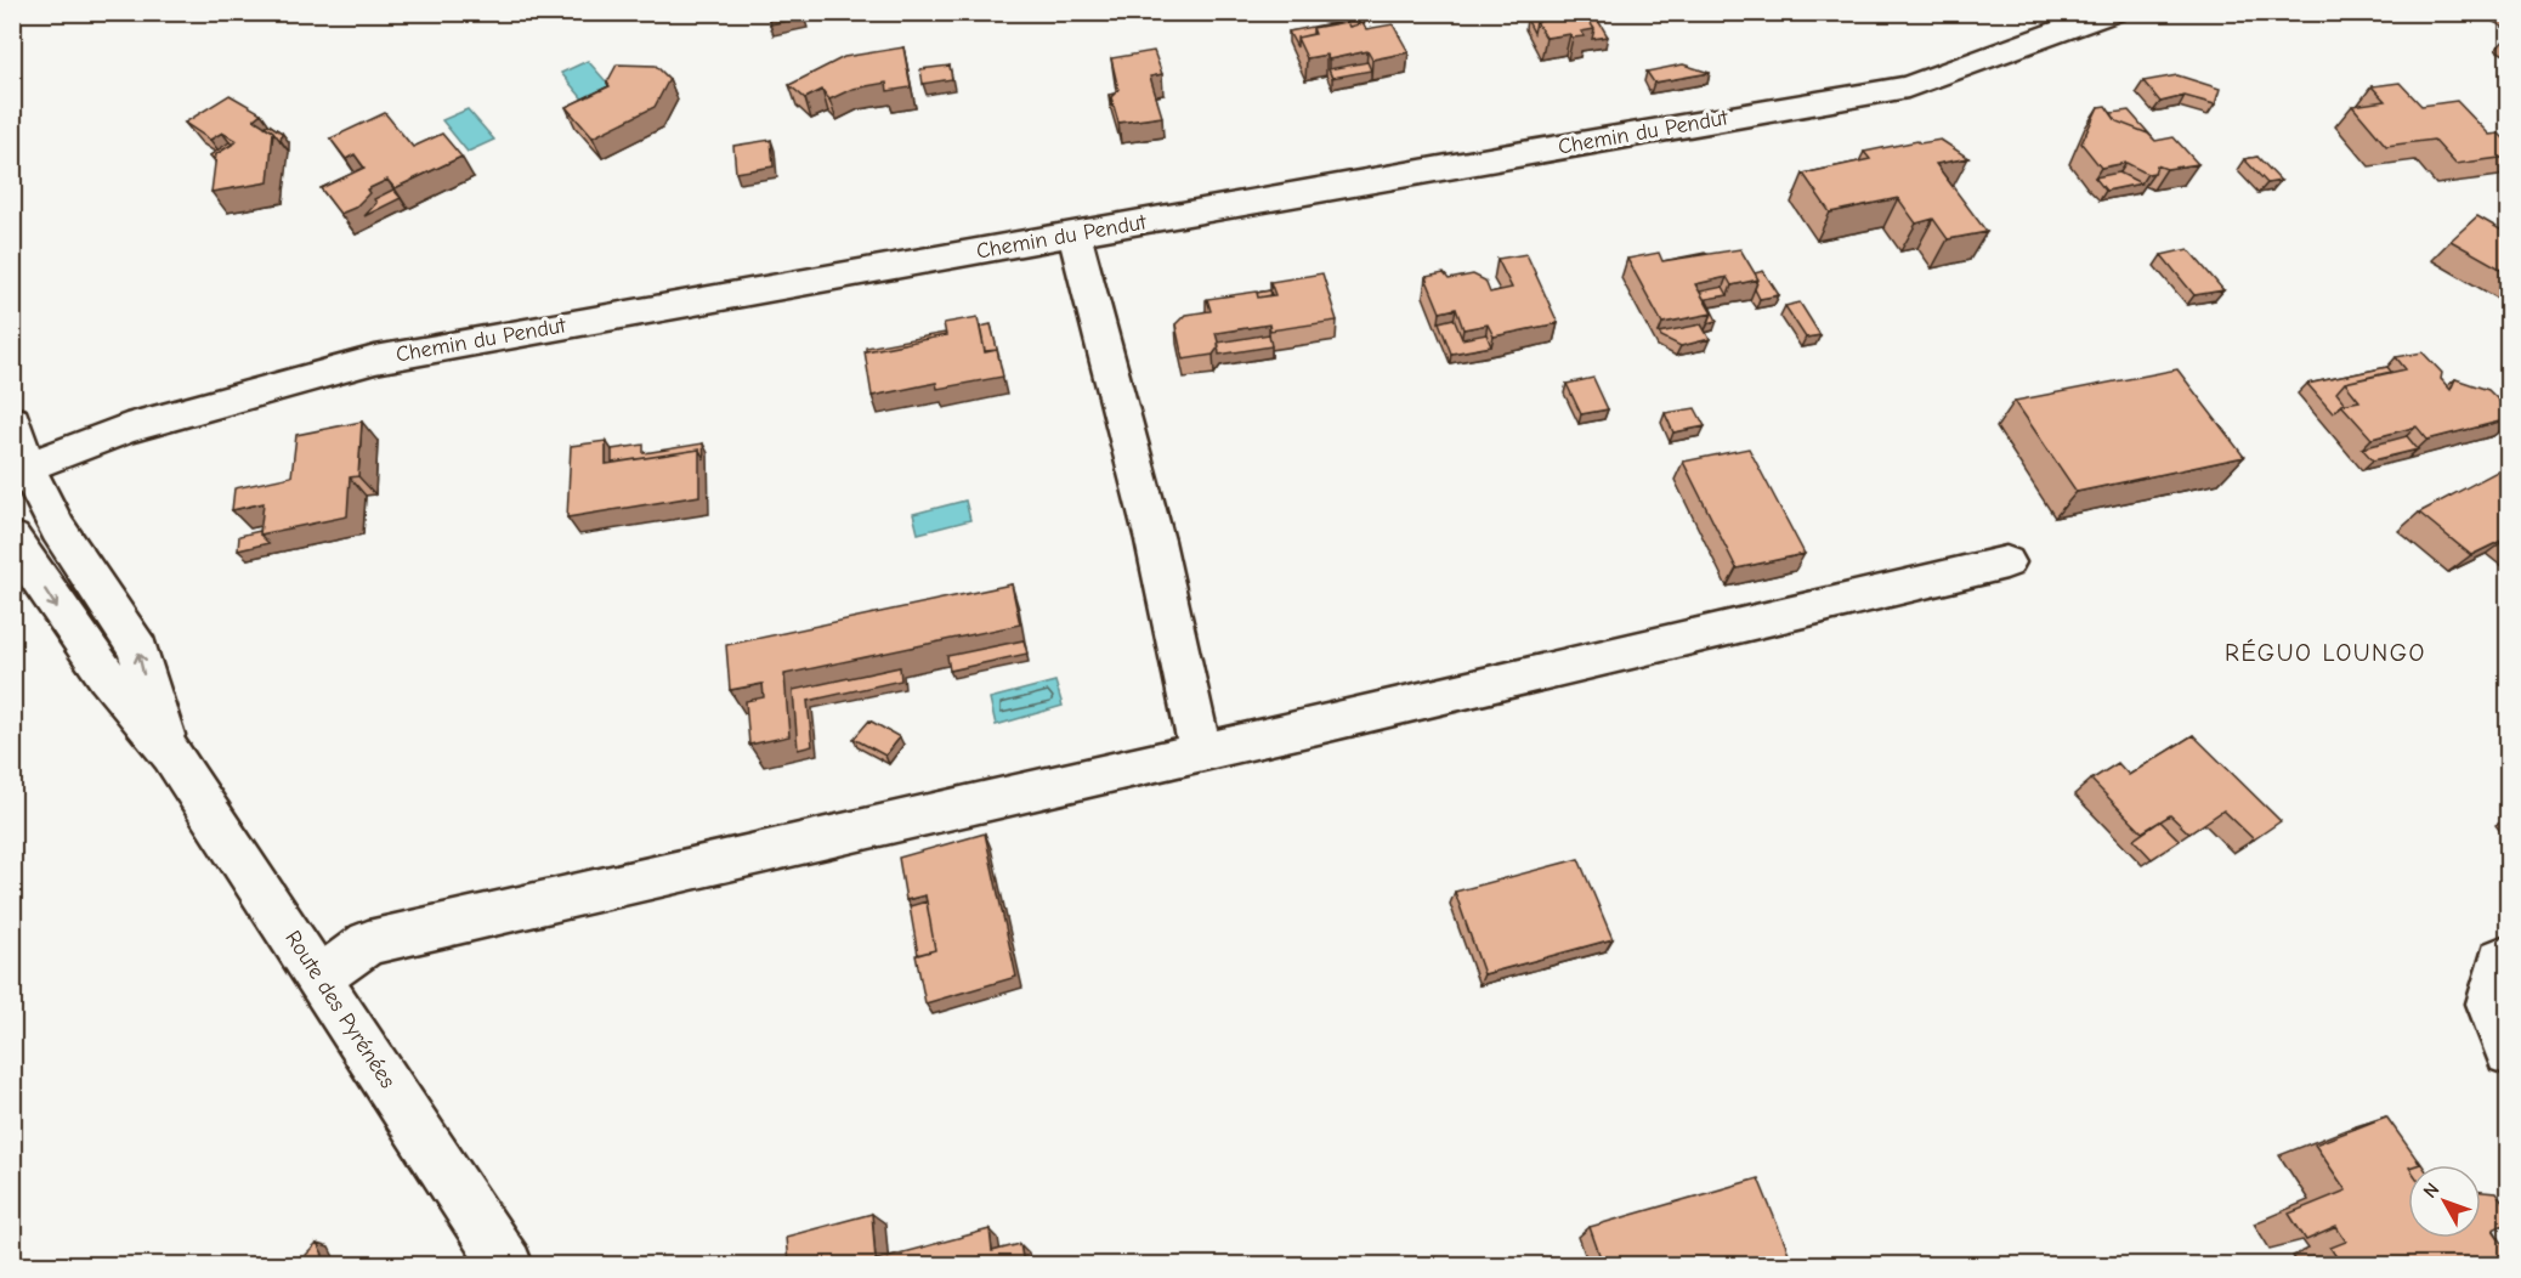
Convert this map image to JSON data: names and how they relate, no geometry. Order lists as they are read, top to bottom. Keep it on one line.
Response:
{"streets":{"street":["Chemin du Pendut","Route des Pyrénées"]},"crossings":[["Chemin du Pendut","Route des Pyrénées"]],"districts":["RÉGUO LOUNGO"],"north":"top left"}
